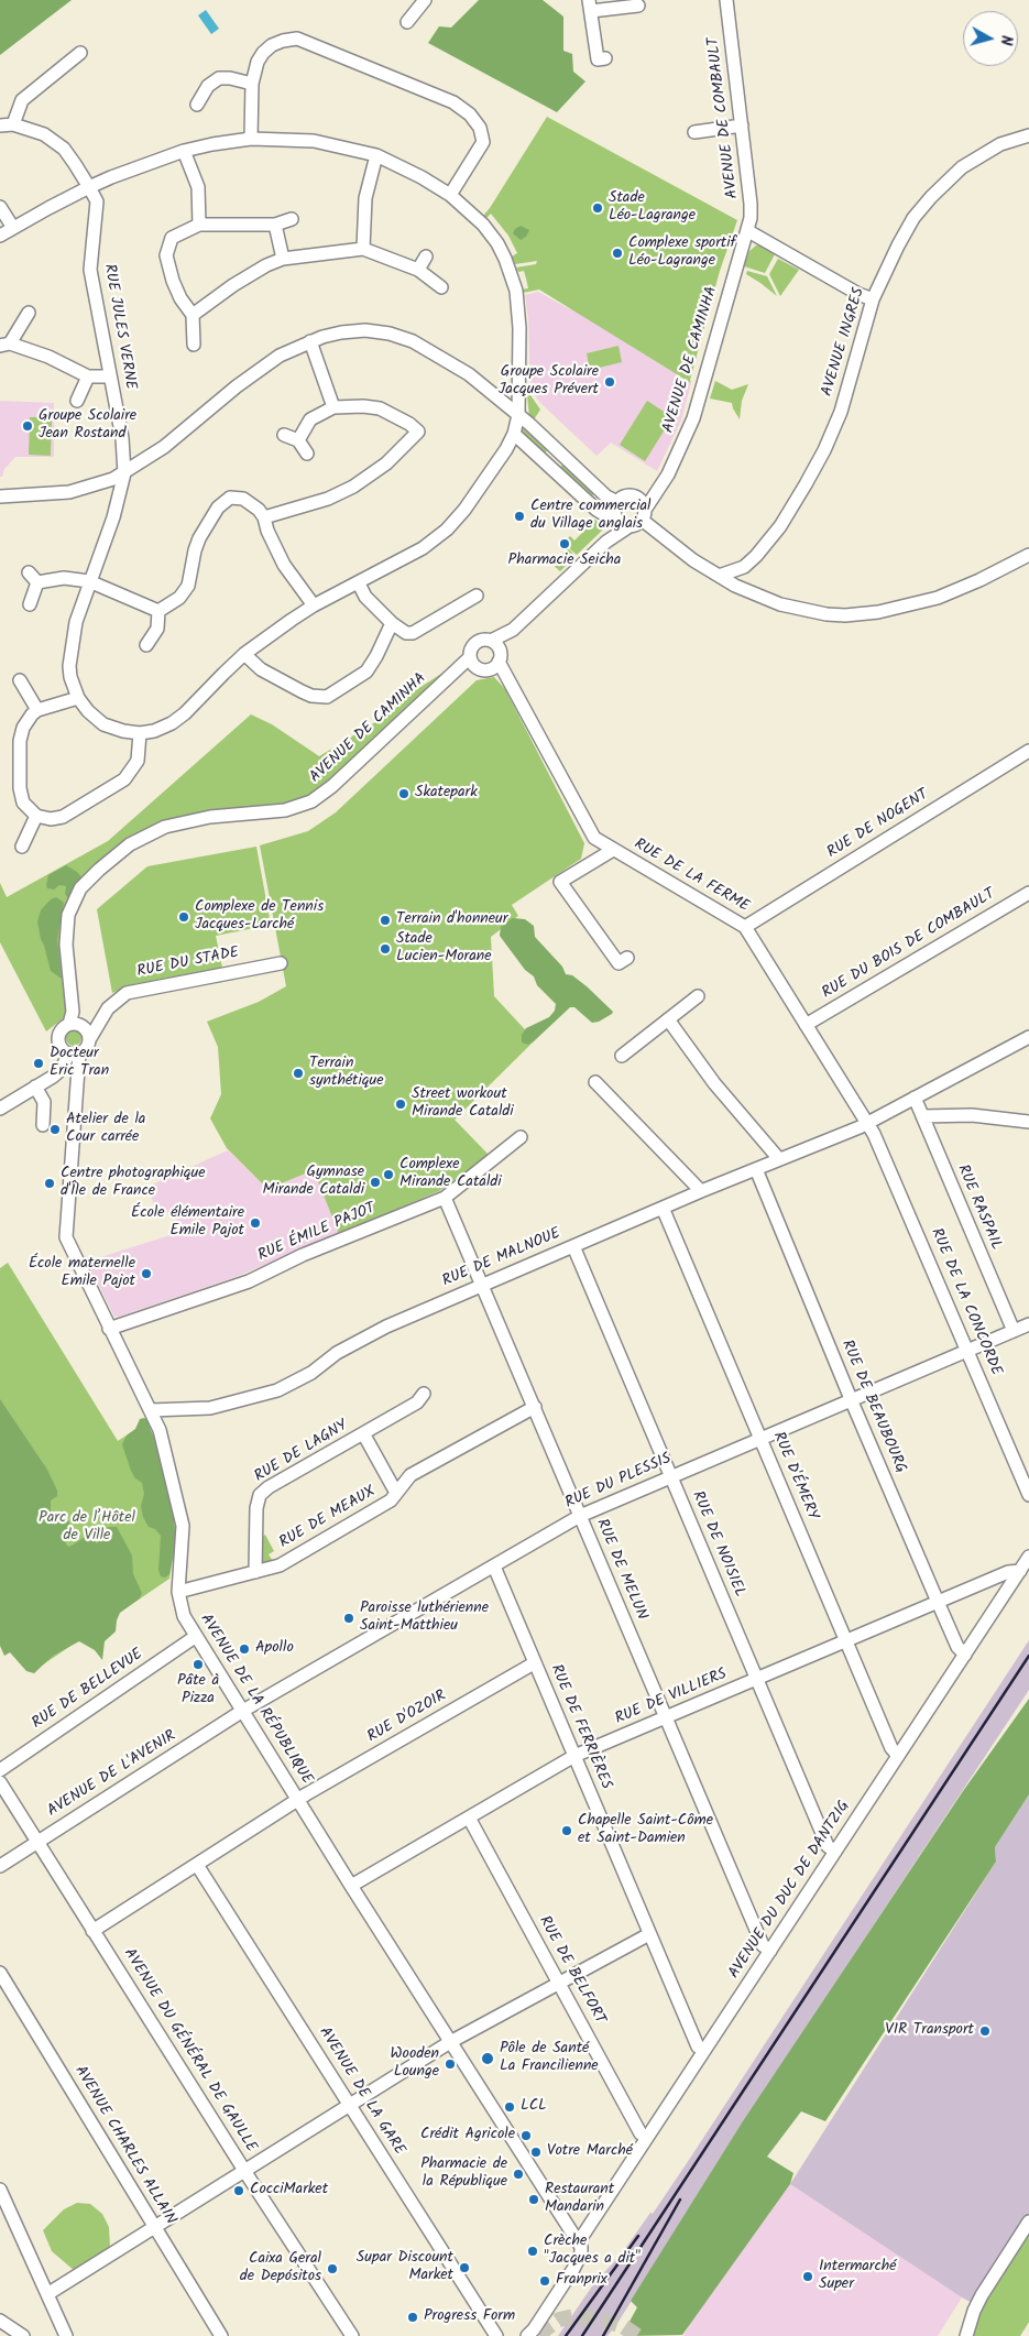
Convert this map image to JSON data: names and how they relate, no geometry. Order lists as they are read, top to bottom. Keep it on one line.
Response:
{"streets":{"street":["AVENUE DE COMBAULT","RUE JULES VERNE","AVENUE INGRES","AVENUE DE CAMINHA","RUE DE NOGENT","RUE DE LA FERME","RUE DU BOIS DE COMBAULT","RUE DU STADE","RUE RASPAIL","RUE ÉMILE PAJOT","RUE DE MALNOUE","RUE DE LA CONCORDE","RUE DE BEAUBOURG","RUE DE LAGNY","RUE D'ÉMERY","RUE DU PLESSIS","RUE DE MEAUX","RUE DE NOISIEL","RUE DE MELUN","RUE DE BELLEVUE","RUE DE VILLIERS","AVENUE DE LA RÉPUBLIQUE","RUE D'OZOIR","RUE DE FERRIÈRES","AVENUE DE L'AVENIR","AVENUE DU DUC DE DANTZIG","RUE DE BELFORT","AVENUE DU GÉNÉRAL DE GAULLE","AVENUE DE LA GARE","AVENUE CHARLES ALLAIN"]},"crossings":[["AVENUE DE COMBAULT","AVENUE DE CAMINHA"],["AVENUE DE CAMINHA","RUE DE LA FERME"],["AVENUE DE CAMINHA","RUE DU STADE"],["AVENUE DE CAMINHA","AVENUE DE LA RÉPUBLIQUE"],["RUE DE NOGENT","RUE DE LA FERME"],["RUE DE LA FERME","RUE DU BOIS DE COMBAULT"],["RUE DE LA FERME","RUE DE MALNOUE"],["RUE DE LA FERME","RUE DE LA CONCORDE"],["RUE DU STADE","AVENUE DE LA RÉPUBLIQUE"],["RUE RASPAIL","RUE DU PLESSIS"],["RUE ÉMILE PAJOT","RUE DE MELUN"],["RUE ÉMILE PAJOT","AVENUE DE LA RÉPUBLIQUE"],["RUE DE MALNOUE","RUE DE LA CONCORDE"],["RUE DE MALNOUE","RUE DE BEAUBOURG"],["RUE DE MALNOUE","RUE D'ÉMERY"],["RUE DE MALNOUE","RUE DE NOISIEL"],["RUE DE MALNOUE","RUE DE MELUN"],["RUE DE MALNOUE","AVENUE DE LA RÉPUBLIQUE"],["RUE DE LA CONCORDE","RUE DU PLESSIS"],["RUE DE BEAUBOURG","RUE DU PLESSIS"],["RUE DE BEAUBOURG","RUE DE VILLIERS"],["RUE DE BEAUBOURG","AVENUE DU DUC DE DANTZIG"],["RUE DE LAGNY","RUE DE MEAUX"],["RUE D'ÉMERY","RUE DU PLESSIS"],["RUE D'ÉMERY","RUE DE VILLIERS"],["RUE D'ÉMERY","AVENUE DU DUC DE DANTZIG"],["RUE DU PLESSIS","RUE DE NOISIEL"],["RUE DU PLESSIS","RUE DE MELUN"],["RUE DU PLESSIS","AVENUE DE LA RÉPUBLIQUE"],["RUE DU PLESSIS","RUE DE FERRIÈRES"],["RUE DU PLESSIS","AVENUE DE L'AVENIR"],["RUE DE MEAUX","RUE DE MELUN"],["RUE DE MEAUX","AVENUE DE LA RÉPUBLIQUE"],["RUE DE NOISIEL","RUE DE VILLIERS"],["RUE DE NOISIEL","AVENUE DU DUC DE DANTZIG"],["RUE DE MELUN","RUE DE VILLIERS"],["RUE DE MELUN","AVENUE DU DUC DE DANTZIG"],["RUE DE BELLEVUE","AVENUE DE LA RÉPUBLIQUE"],["RUE DE VILLIERS","AVENUE DE LA RÉPUBLIQUE"],["RUE DE VILLIERS","RUE DE FERRIÈRES"],["RUE DE VILLIERS","AVENUE DU DUC DE DANTZIG"],["RUE DE VILLIERS","RUE DE BELFORT"],["AVENUE DE LA RÉPUBLIQUE","RUE D'OZOIR"],["AVENUE DE LA RÉPUBLIQUE","AVENUE DE L'AVENIR"],["AVENUE DE LA RÉPUBLIQUE","AVENUE DU DUC DE DANTZIG"],["RUE D'OZOIR","RUE DE FERRIÈRES"],["RUE D'OZOIR","AVENUE DU GÉNÉRAL DE GAULLE"],["RUE D'OZOIR","AVENUE DE LA GARE"],["RUE DE FERRIÈRES","AVENUE DU DUC DE DANTZIG"],["AVENUE DE L'AVENIR","AVENUE DU GÉNÉRAL DE GAULLE"],["AVENUE DU DUC DE DANTZIG","RUE DE BELFORT"]],"parks":["Parc de l’Hôtel de Ville"],"places":["Stade Léo-Lagrange","Complexe sportif Léo-Lagrange","Groupe Scolaire Jacques Prévert","Groupe Scolaire Jean Rostand","Centre commercial du Village anglais","Pharmacie Seicha","Skatepark","Complexe de Tennis Jacques-Larché","Terrain d'honneur","Stade Lucien-Morane","Docteur Eric Tran","Terrain synthétique","Street workout Mirande Cataldi","Atelier de la Cour carrée","Complexe Mirande Cataldi","Gymnase Mirande Cataldi","Centre photographique d'Île de France","École élémentaire Emile Pajot","École maternelle Emile Pajot","Paroisse luthérienne Saint-Matthieu","Apollo","Pâte à Pizza","Chapelle Saint-Côme et Saint-Damien","VIR Transport","Pôle de Santé La Francilienne","Wooden Lounge","LCL","Crédit Agricole","Votre Marché","Pharmacie de la République","CocciMarket","Restaurant Mandarin","Crèche \"Jacques a dit\"","Supar Discount Market","Caixa Geral de Depósitos","Intermarché Super","Franprix","Progress Form"],"north":"right"}
